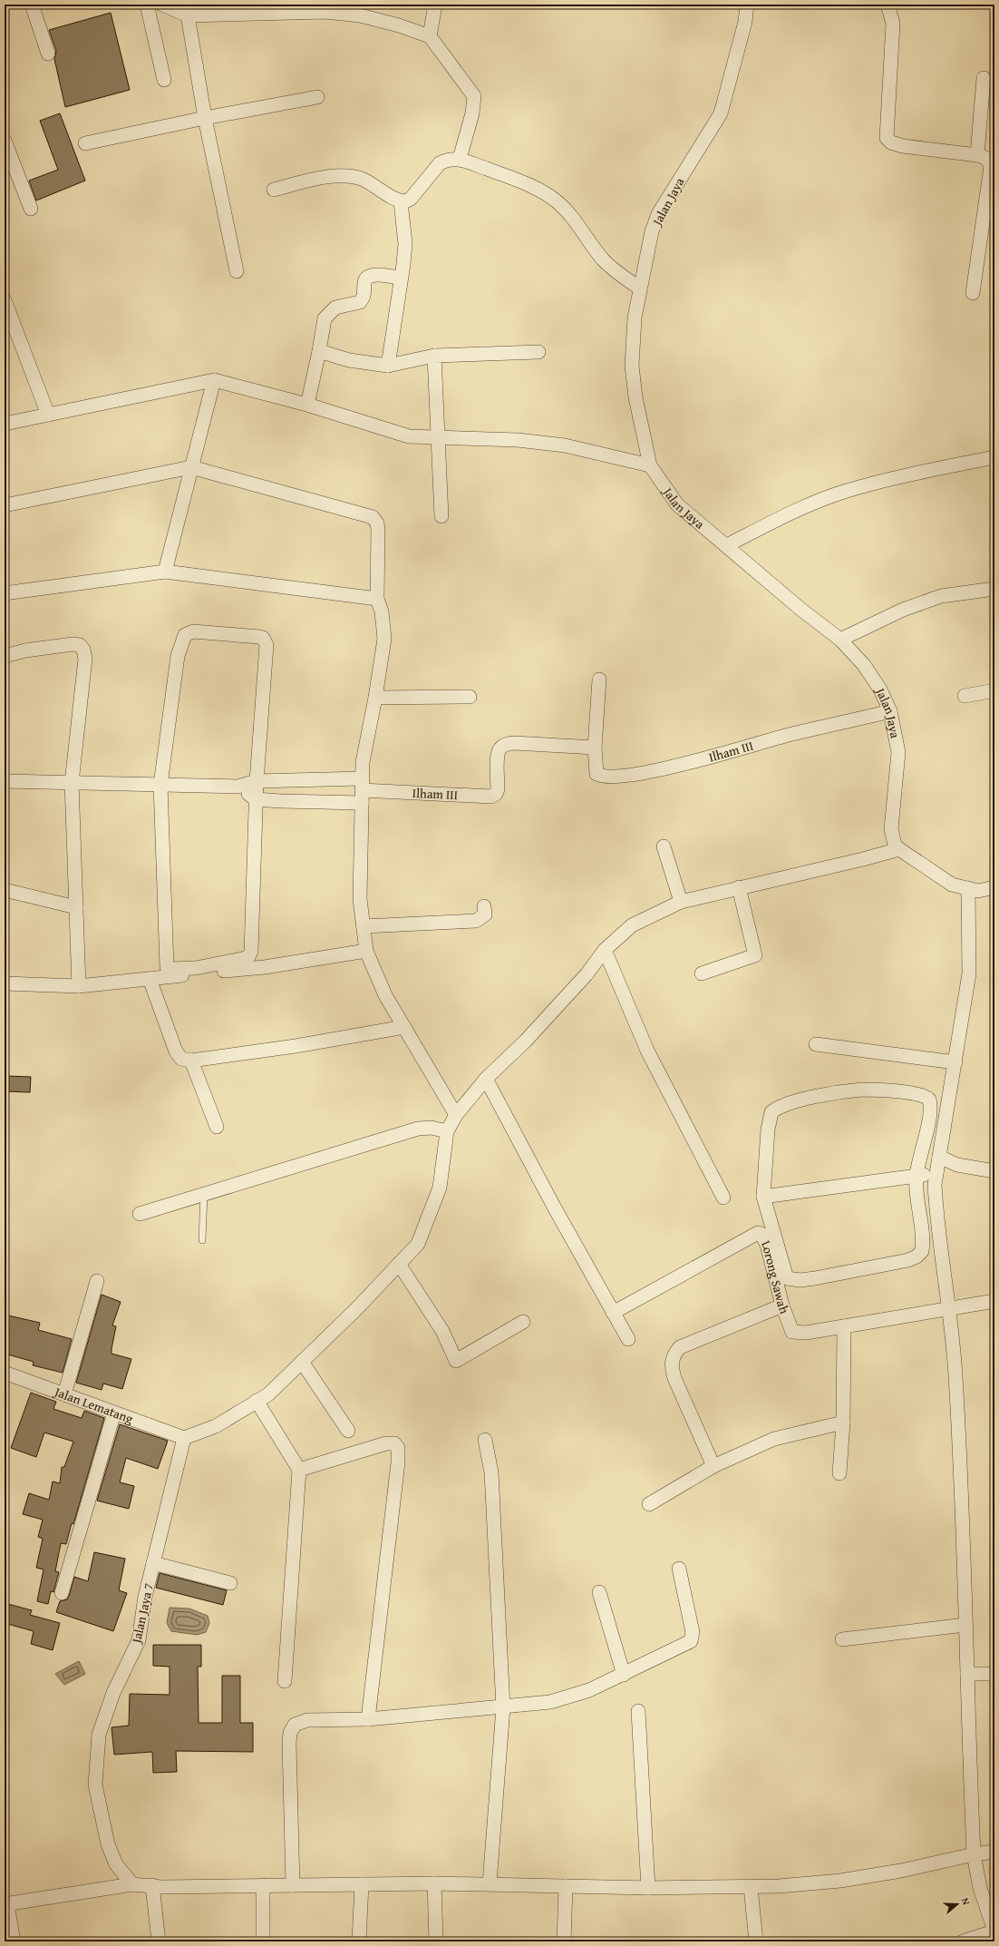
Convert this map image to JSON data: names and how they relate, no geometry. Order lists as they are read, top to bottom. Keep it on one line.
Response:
{"streets":{"street":["Jalan Jaya","Ilham III","Lorong Sawah","Jalan Lematang","Jalan Jaya 7"]},"crossings":[["Jalan Jaya","Ilham III"],["Jalan Lematang","Jalan Jaya 7"]],"north":"right"}
